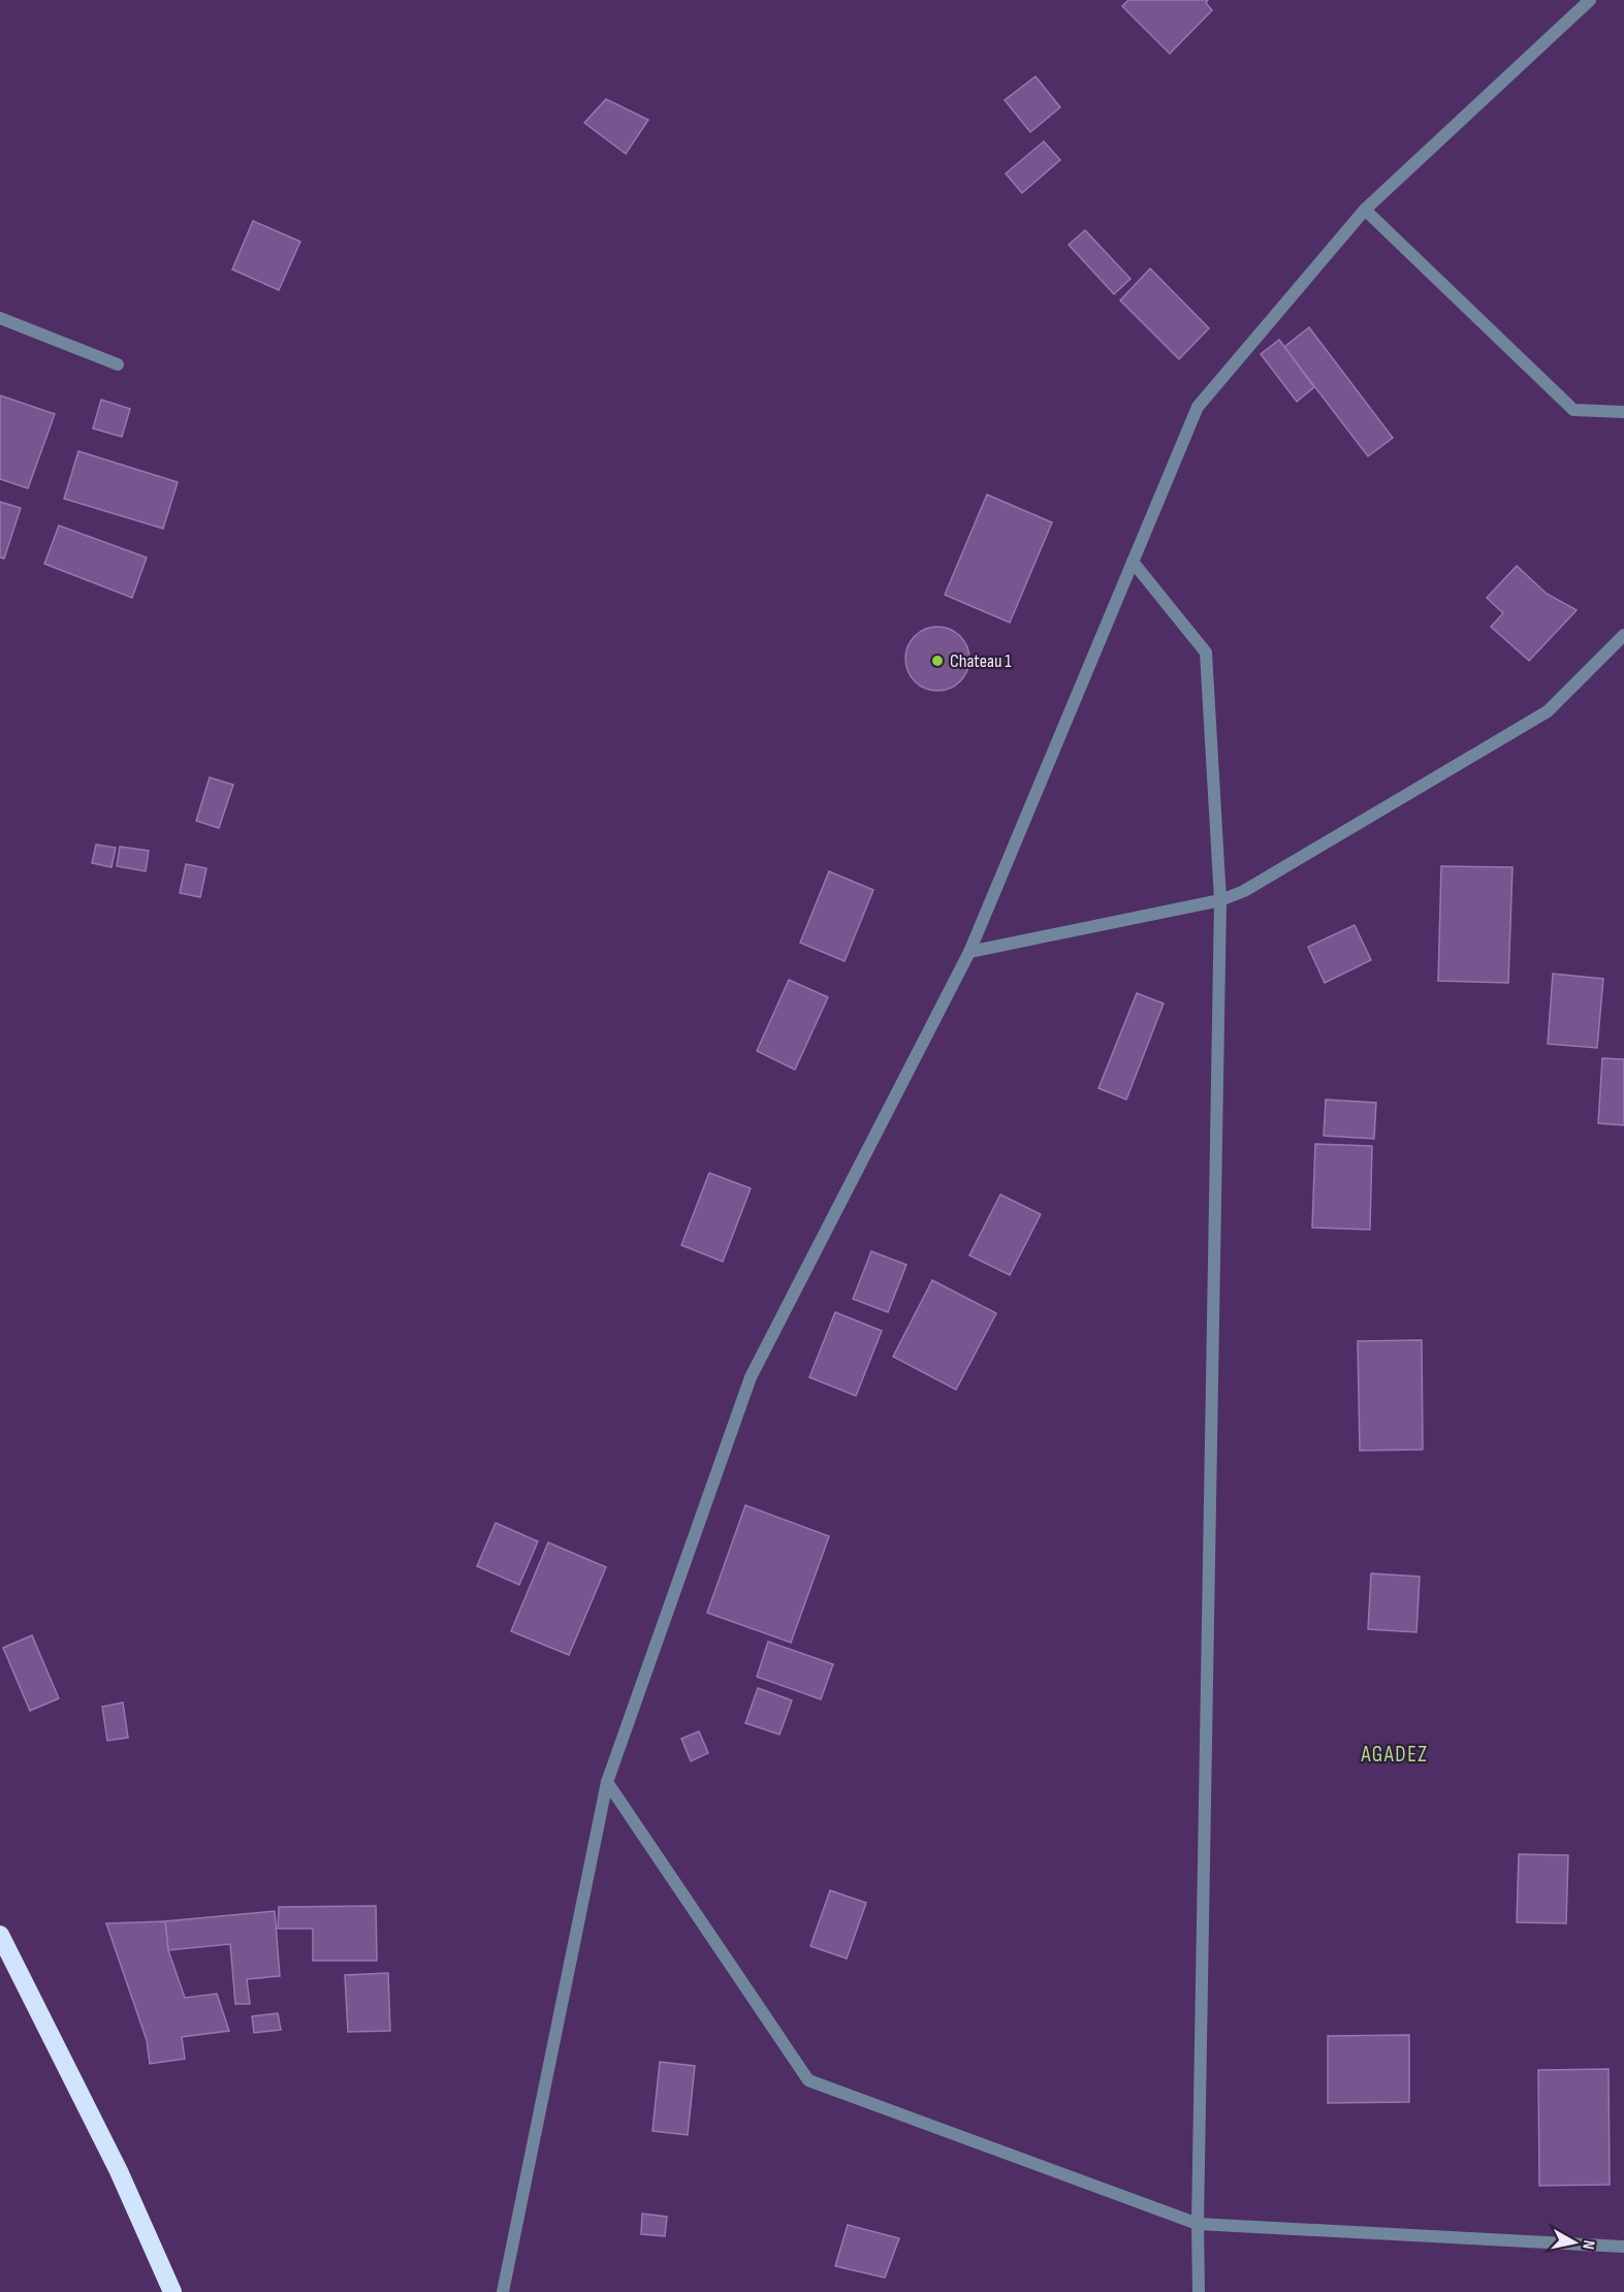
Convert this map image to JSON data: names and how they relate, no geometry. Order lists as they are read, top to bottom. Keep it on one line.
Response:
{"districts":["AGADEZ"],"places":["Chateau 1"],"north":"right"}
